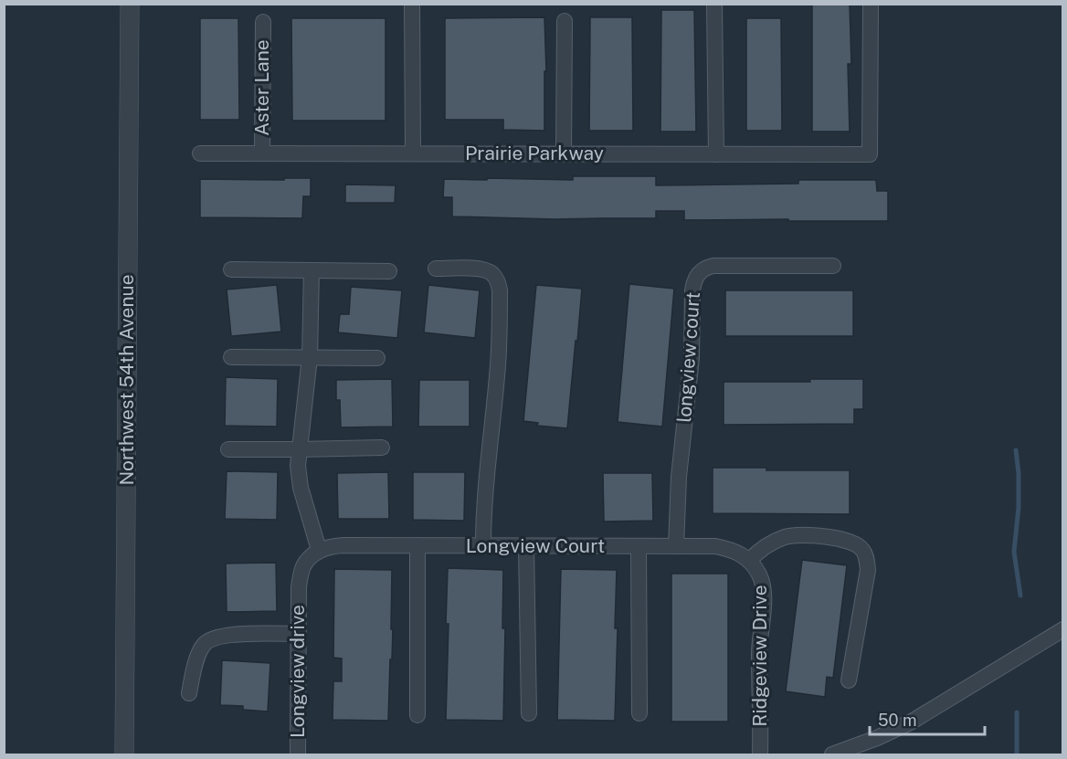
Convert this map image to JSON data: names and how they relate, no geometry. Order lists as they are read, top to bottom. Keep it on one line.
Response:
{"streets":{"street":["Aster Lane","Prairie Parkway","longview court","Northwest 54th Avenue","Longview Court","Ridgeview Drive","Longview drive"]},"crossings":[["Aster Lane","Prairie Parkway"],["longview court","Longview Court"],["Longview Court","Ridgeview Drive"],["Longview Court","Longview drive"]],"scale_bar":"50 m"}
